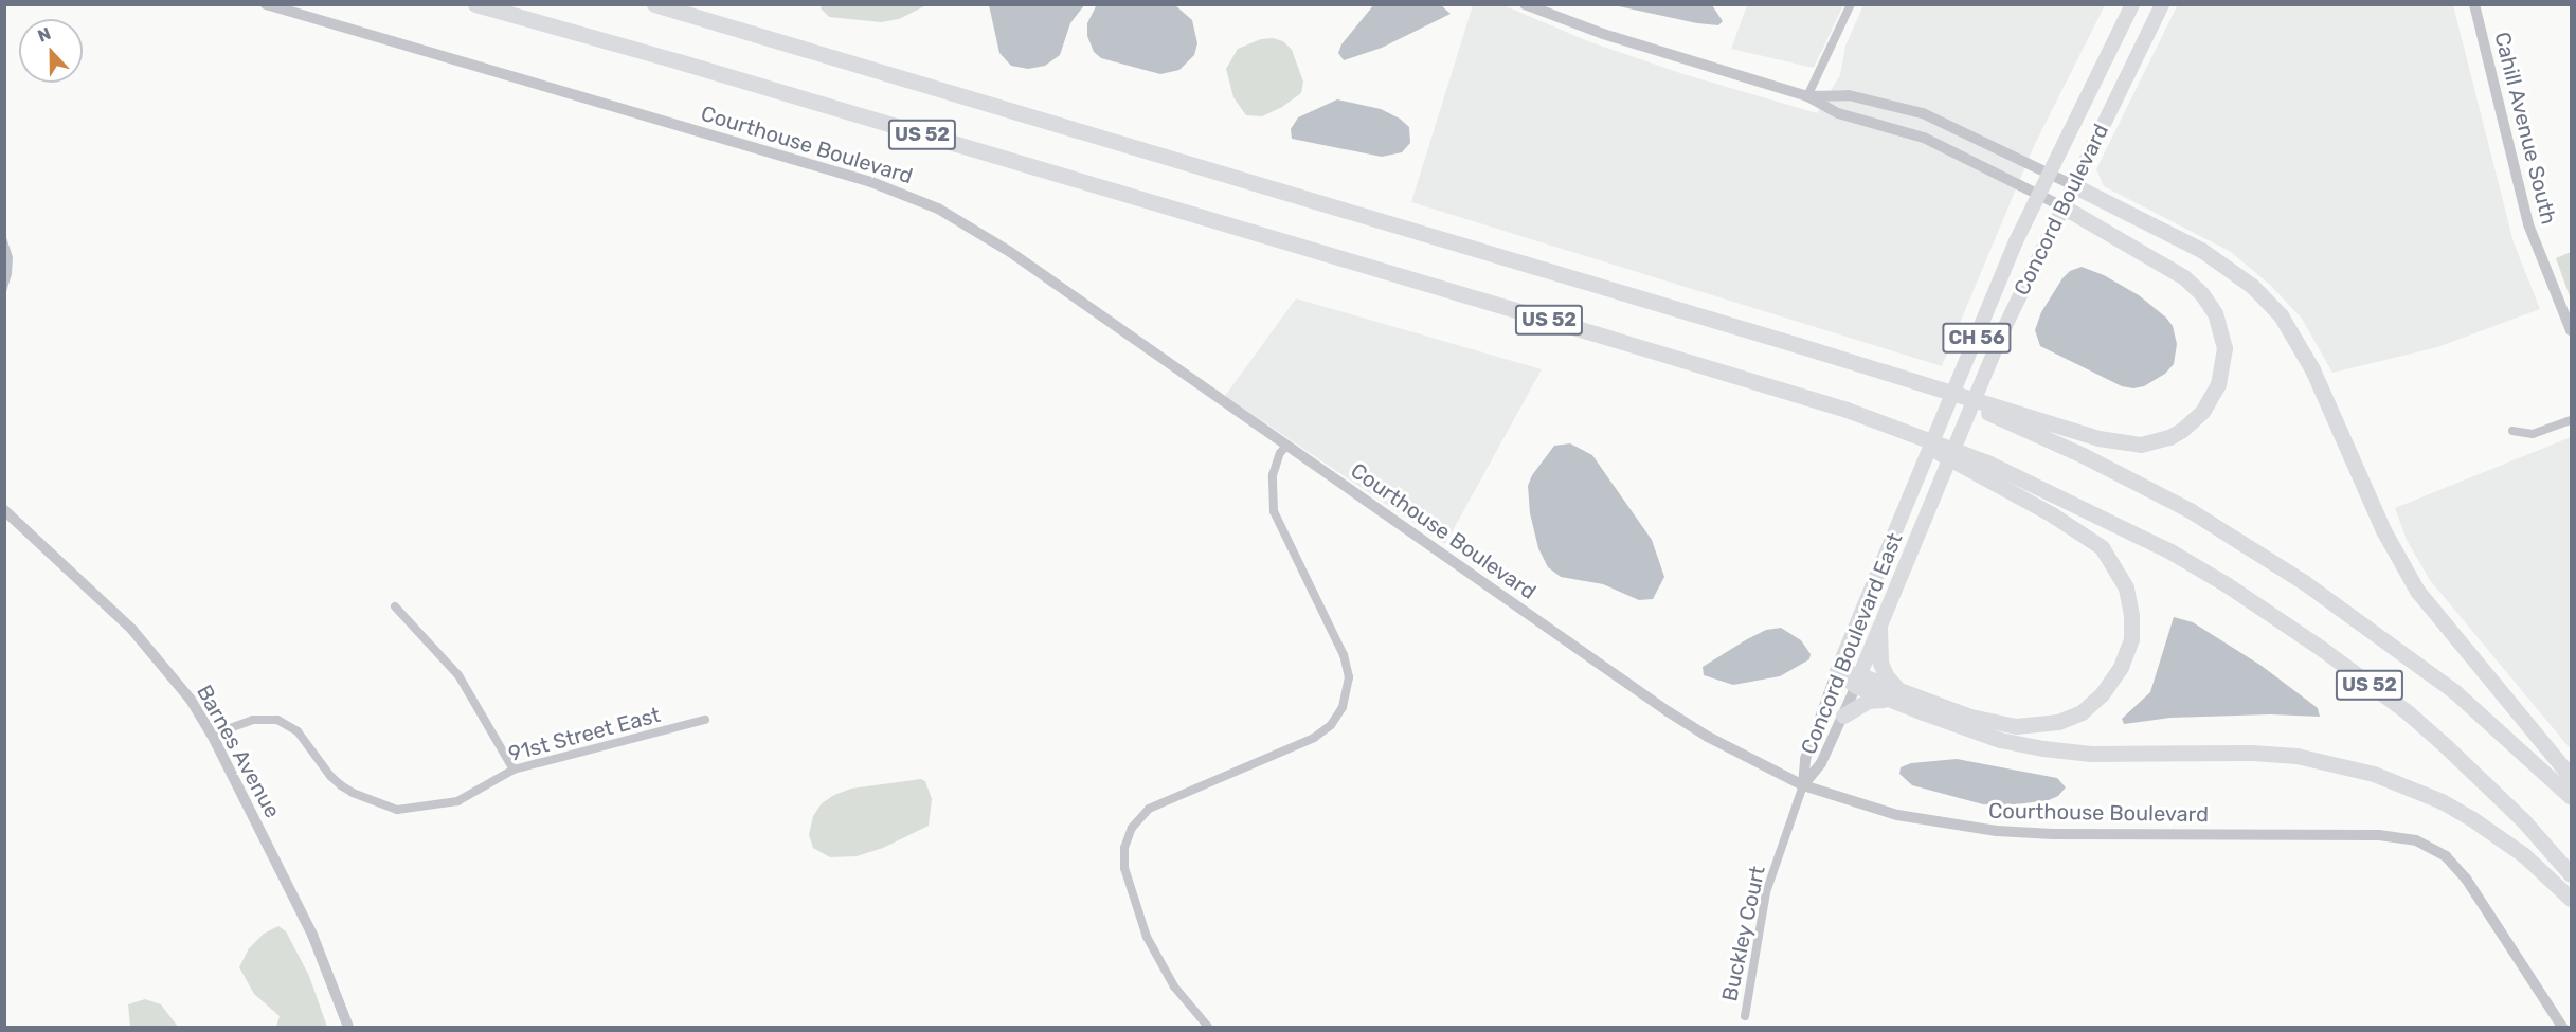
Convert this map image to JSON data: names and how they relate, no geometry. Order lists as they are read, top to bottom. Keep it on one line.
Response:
{"streets":{"highway":["US 52"],"main road":["Concord Boulevard","CH 56","Concord Boulevard East"],"street":["Cahill Avenue South","Courthouse Boulevard","91st Street East","Barnes Avenue","Buckley Court"]},"crossings":[["Courthouse Boulevard","Concord Boulevard East"],["Courthouse Boulevard","Buckley Court"],["Concord Boulevard","Concord Boulevard East"],["Concord Boulevard East","Buckley Court"],["91st Street East","Barnes Avenue"]],"north":"top"}
